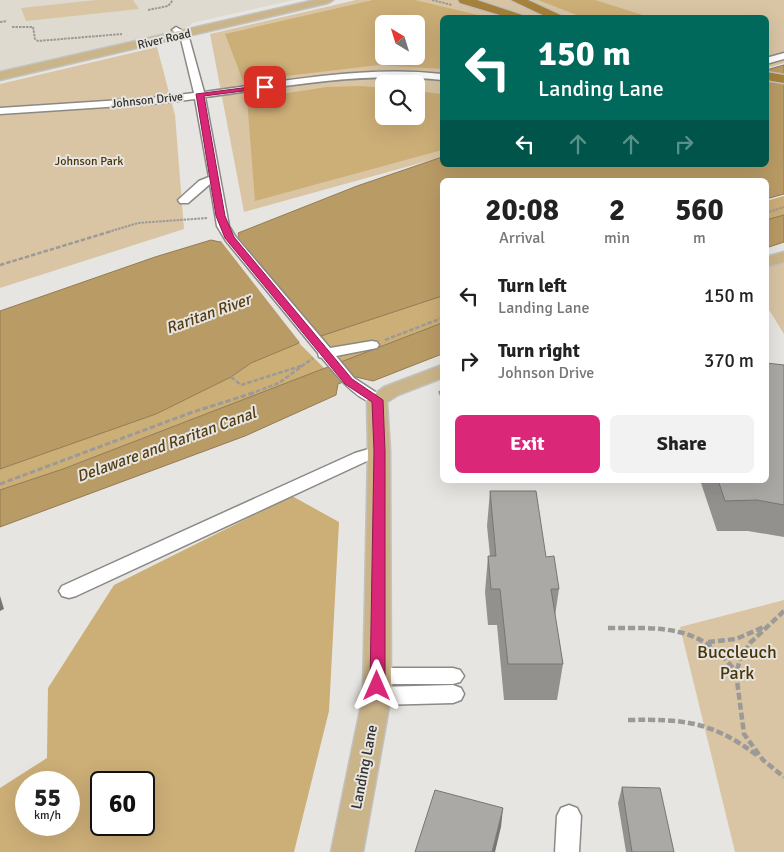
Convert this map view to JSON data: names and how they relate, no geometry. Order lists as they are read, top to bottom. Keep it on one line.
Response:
{"streets":{"main road":["River Road","Landing Lane"],"street":["Johnson Drive"]},"water":["Raritan River","Delaware and Raritan Canal"],"parks":["Johnson Park","Buccleuch Park"],"north":"top left","page":{"turn":["150 m","Landing Lane"],"eta":["20:08","Arrival","2","min","560","m"],"list":[{"name":"Turn left","note":"Landing Lane","value":"150 m"},{"name":"Turn right","note":"Johnson Drive","value":"370 m"}],"buttons":["Exit","Share"],"speed":"55 km/h","limit":"60"}}
